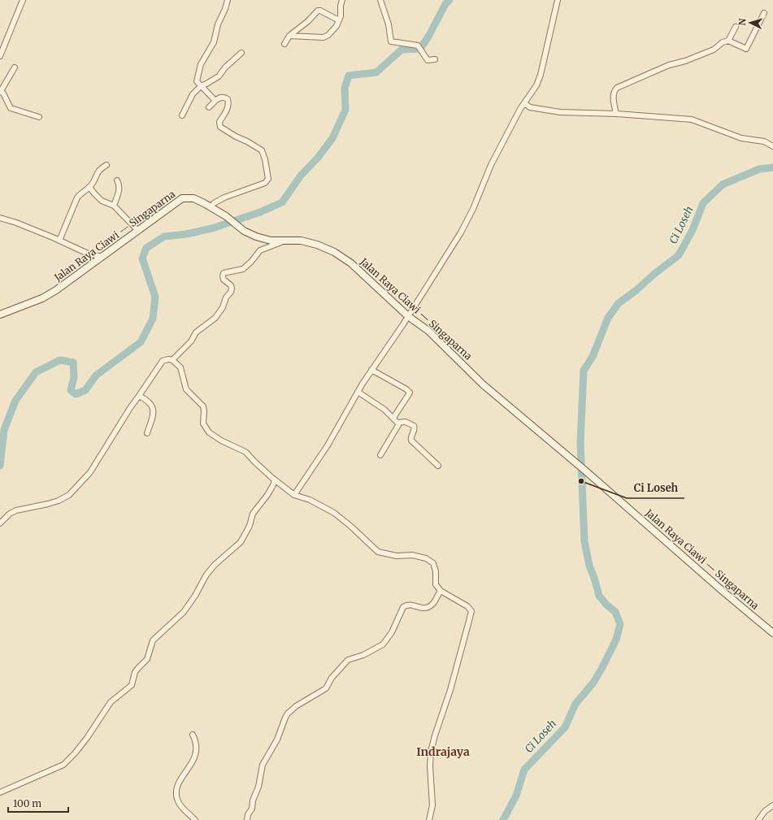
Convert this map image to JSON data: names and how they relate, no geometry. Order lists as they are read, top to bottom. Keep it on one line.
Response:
{"streets":{"main road":["Jalan Raya Ciawi — Singaparna"]},"districts":["Indrajaya"],"water":["Ci Loseh"],"places":["Ci Loseh"],"scale_bar":"100 m","north":"left"}
